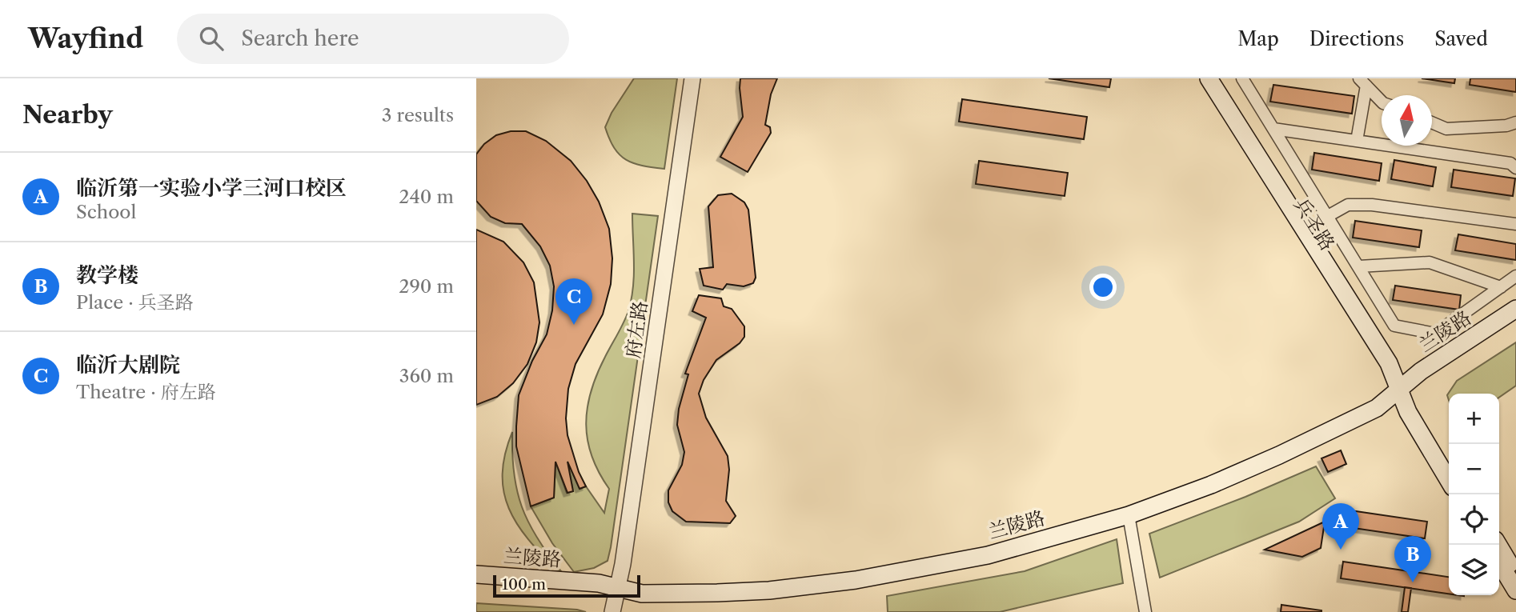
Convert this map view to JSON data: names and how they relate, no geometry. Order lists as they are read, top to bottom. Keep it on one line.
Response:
{"streets":{"main road":["兵圣路","兰陵路"],"street":["府左路"]},"crossings":[["兵圣路","兰陵路"],["府左路","兰陵路"]],"scale_bar":"100 m","north":"top","page":{"header":"Wayfind","search":"Search here","nav":["Map","Directions","Saved"],"heading":["Nearby","3 results"],"list":[{"mark":"A","name":"临沂第一实验小学三河口校区","note":"School","value":"240 m"},{"mark":"B","name":"教学楼","note":"Place · 兵圣路","value":"290 m"},{"mark":"C","name":"临沂大剧院","note":"Theatre · 府左路","value":"360 m"}],"pins":["C","A","B"],"map_buttons":["+","−"],"scale":"100 m"}}
